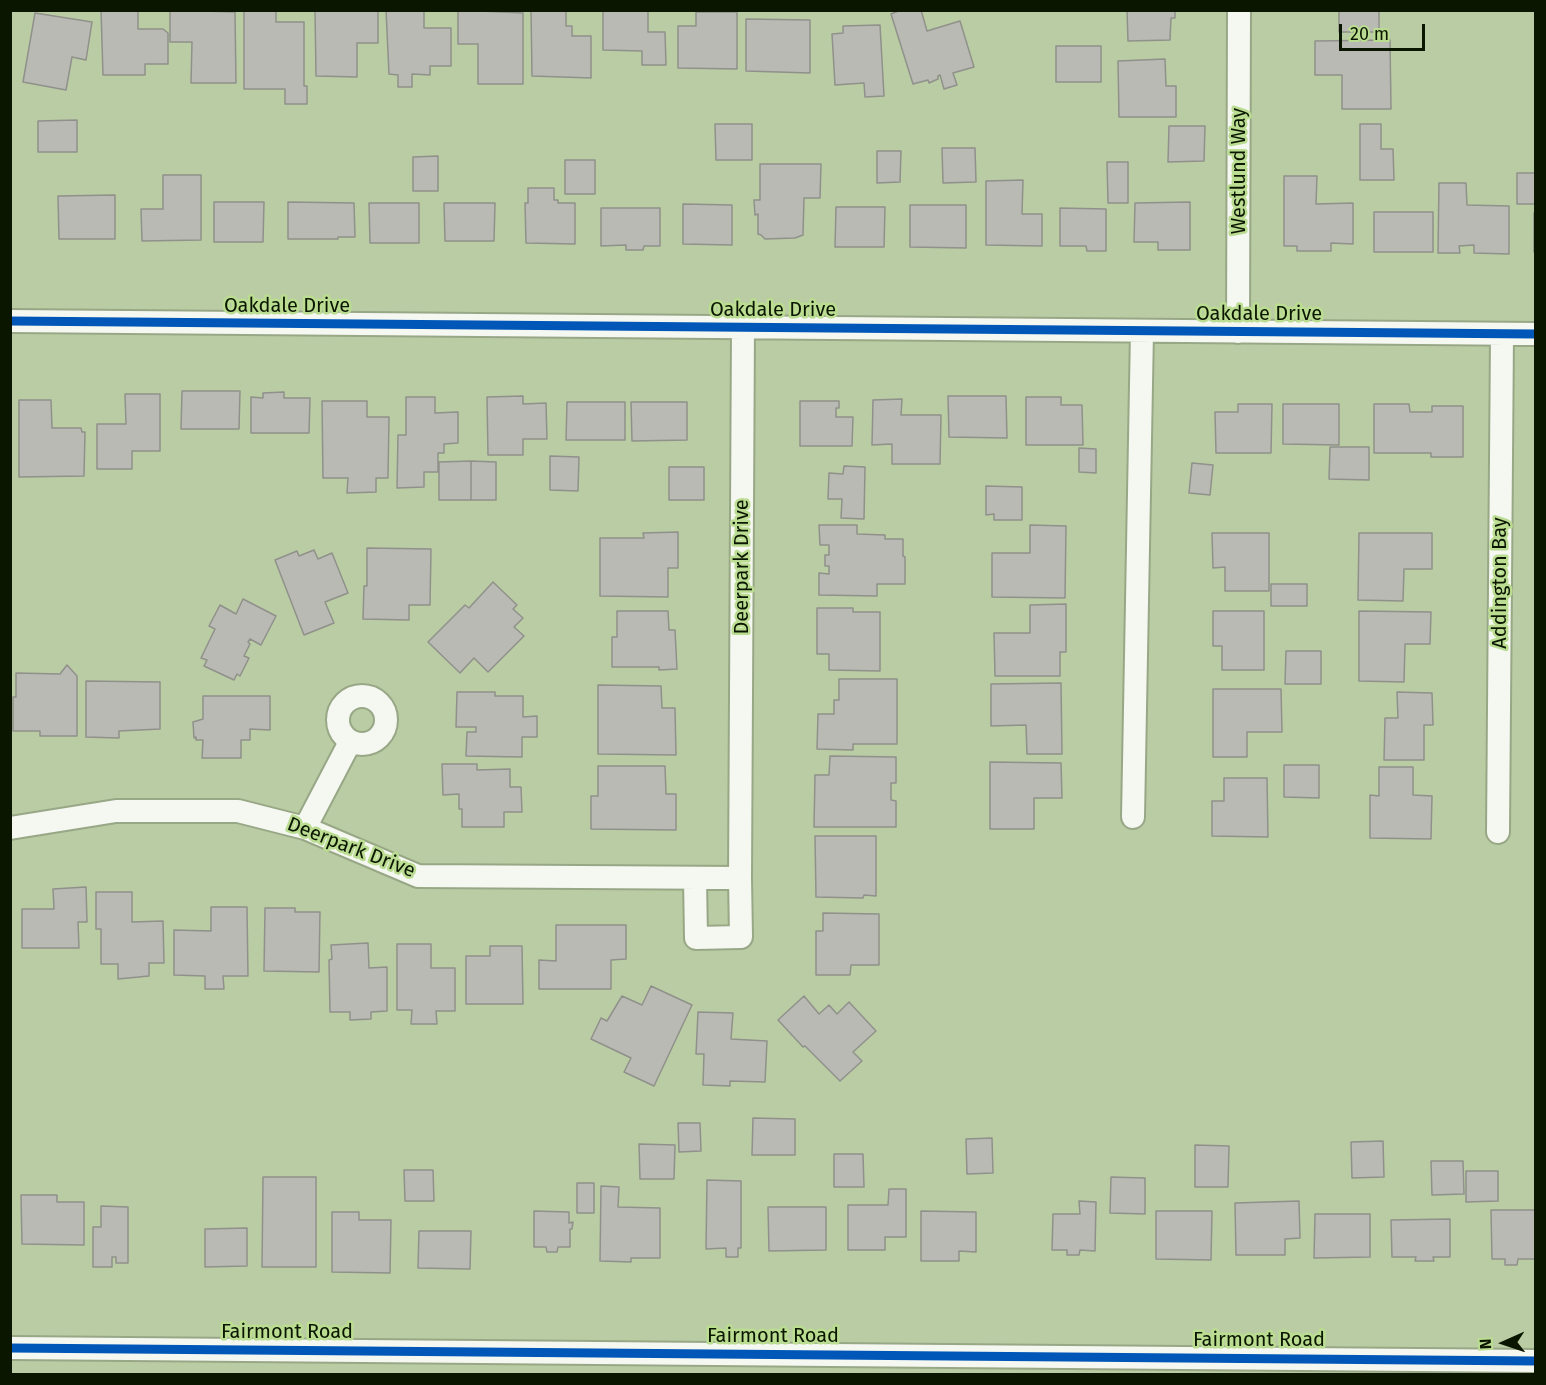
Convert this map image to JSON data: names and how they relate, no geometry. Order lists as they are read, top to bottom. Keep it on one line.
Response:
{"streets":{"street":["Westlund Way","Oakdale Drive","Deerpark Drive","Addington Bay","Fairmont Road"]},"crossings":[["Westlund Way","Oakdale Drive"],["Oakdale Drive","Deerpark Drive"],["Oakdale Drive","Addington Bay"]],"scale_bar":"20 m","north":"left"}
